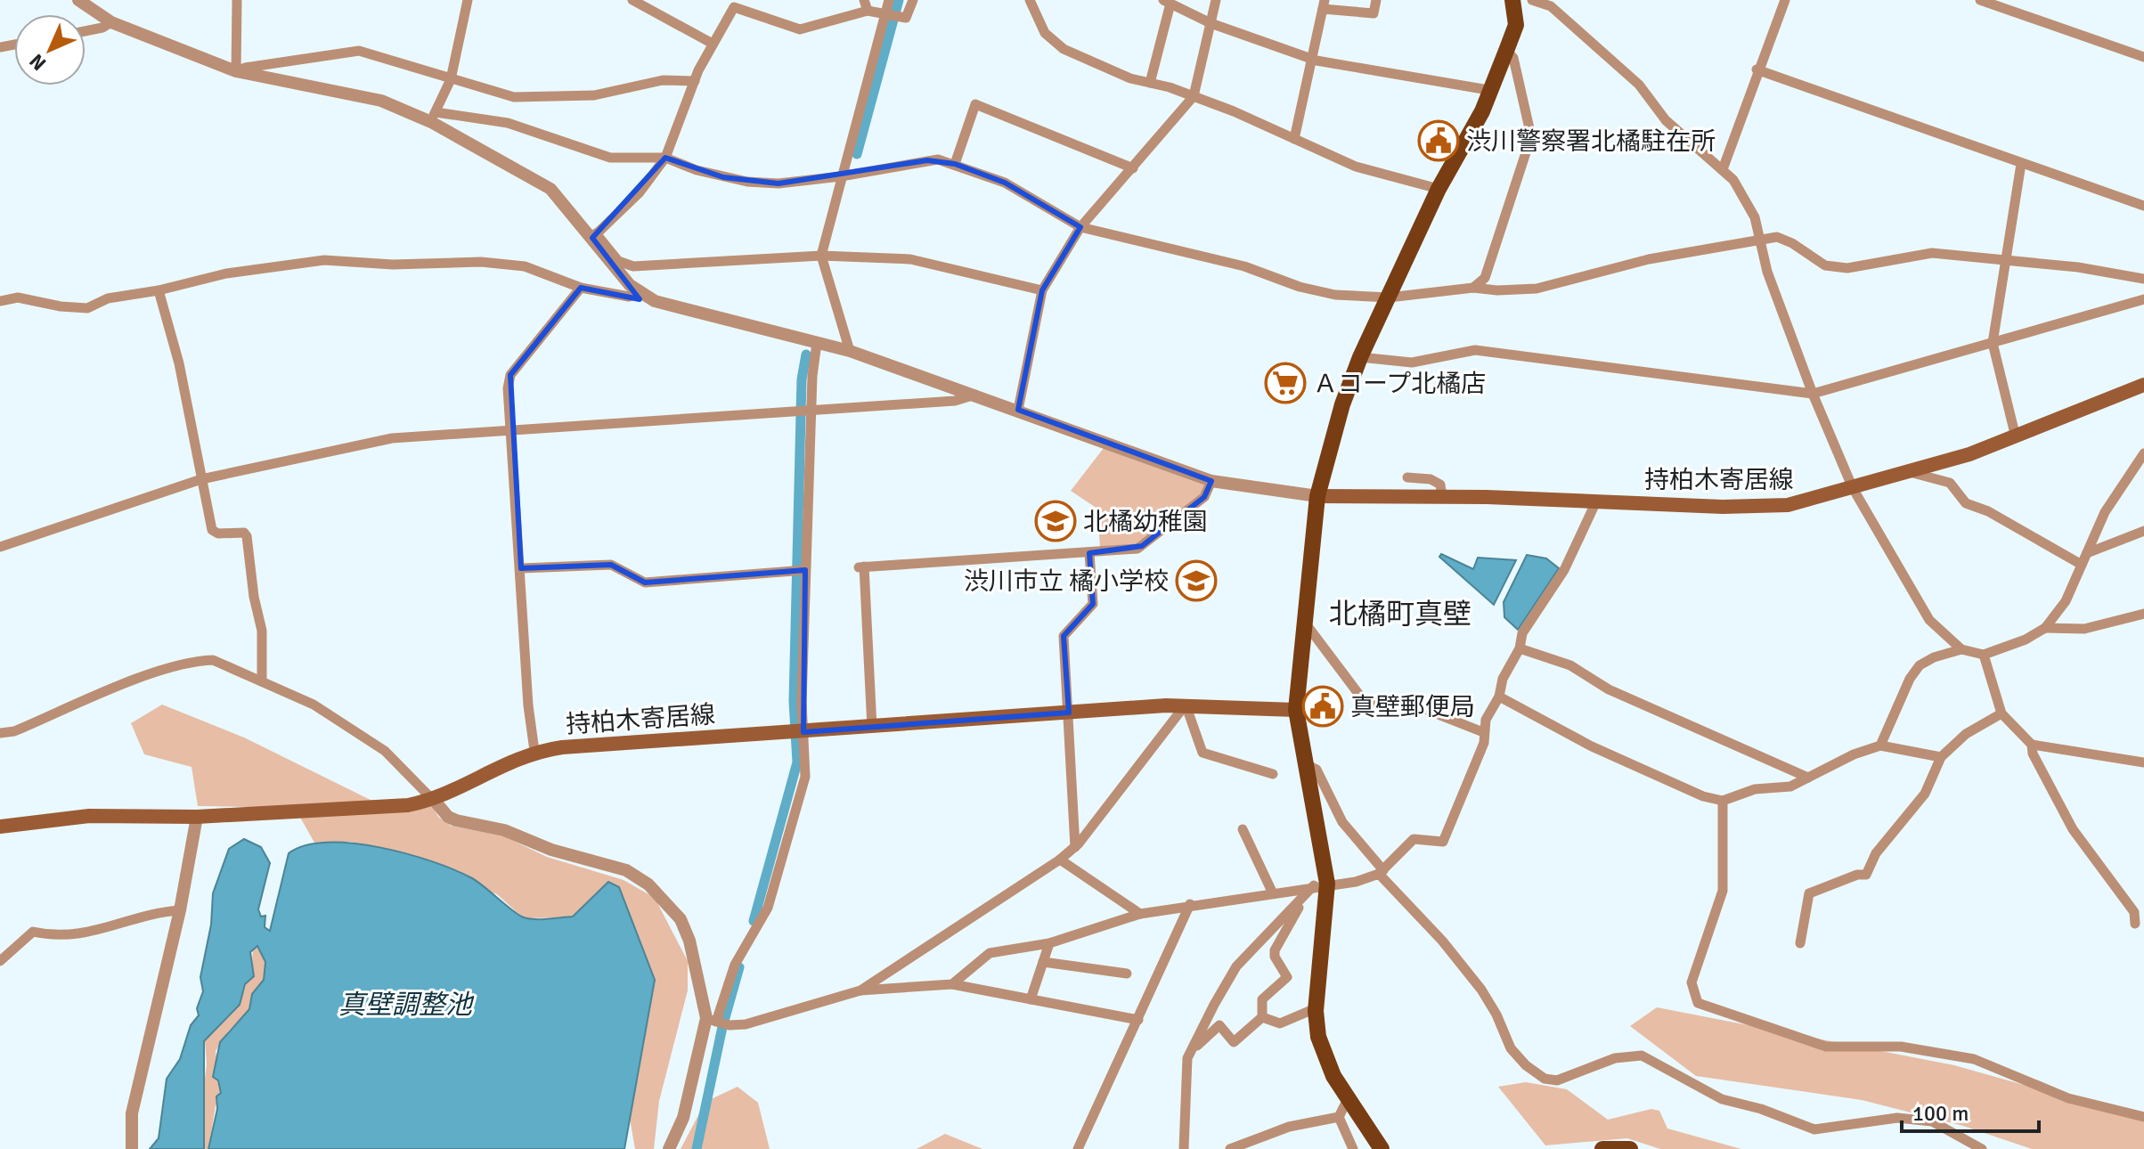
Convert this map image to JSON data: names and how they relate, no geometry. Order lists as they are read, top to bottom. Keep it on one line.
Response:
{"streets":{"main road":["持柏木寄居線"]},"districts":["北橘町真壁"],"water":["真壁調整池"],"places":{"public building":["渋川警察署北橘駐在所","真壁郵便局"],"supermarket":["Ａコープ北橘店"],"school or university":["北橘幼稚園","渋川市立 橘小学校"]},"scale_bar":"100 m","north":"bottom left"}
